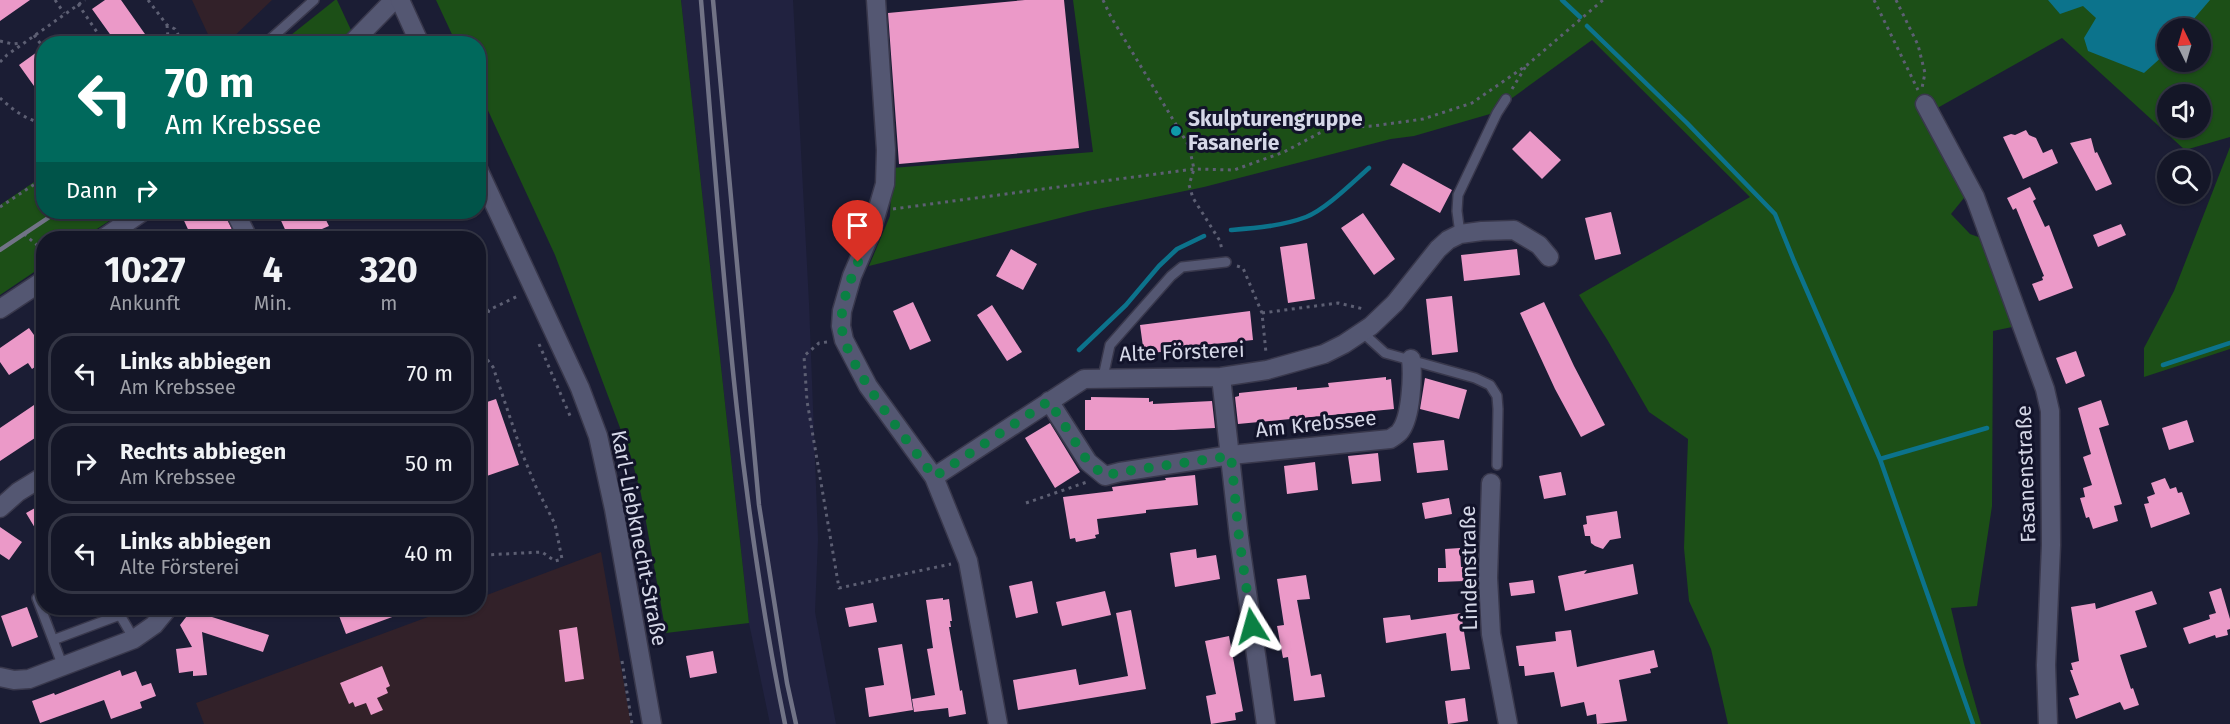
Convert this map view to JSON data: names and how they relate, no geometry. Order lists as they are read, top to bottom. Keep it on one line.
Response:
{"streets":{"street":["Alte Försterei","Am Krebssee","Fasanenstraße","Karl-Liebknecht-Straße","Lindenstraße"]},"crossings":[["Alte Försterei","Am Krebssee"]],"places":["Skulpturengruppe Fasanerie"],"north":"top","page":{"turn":["70 m","Am Krebssee"],"then":"Dann","eta":["10:27","Ankunft","4","Min.","320","m"],"list":[{"name":"Links abbiegen","note":"Am Krebssee","value":"70 m"},{"name":"Rechts abbiegen","note":"Am Krebssee","value":"50 m"},{"name":"Links abbiegen","note":"Alte Försterei","value":"40 m"}]}}
